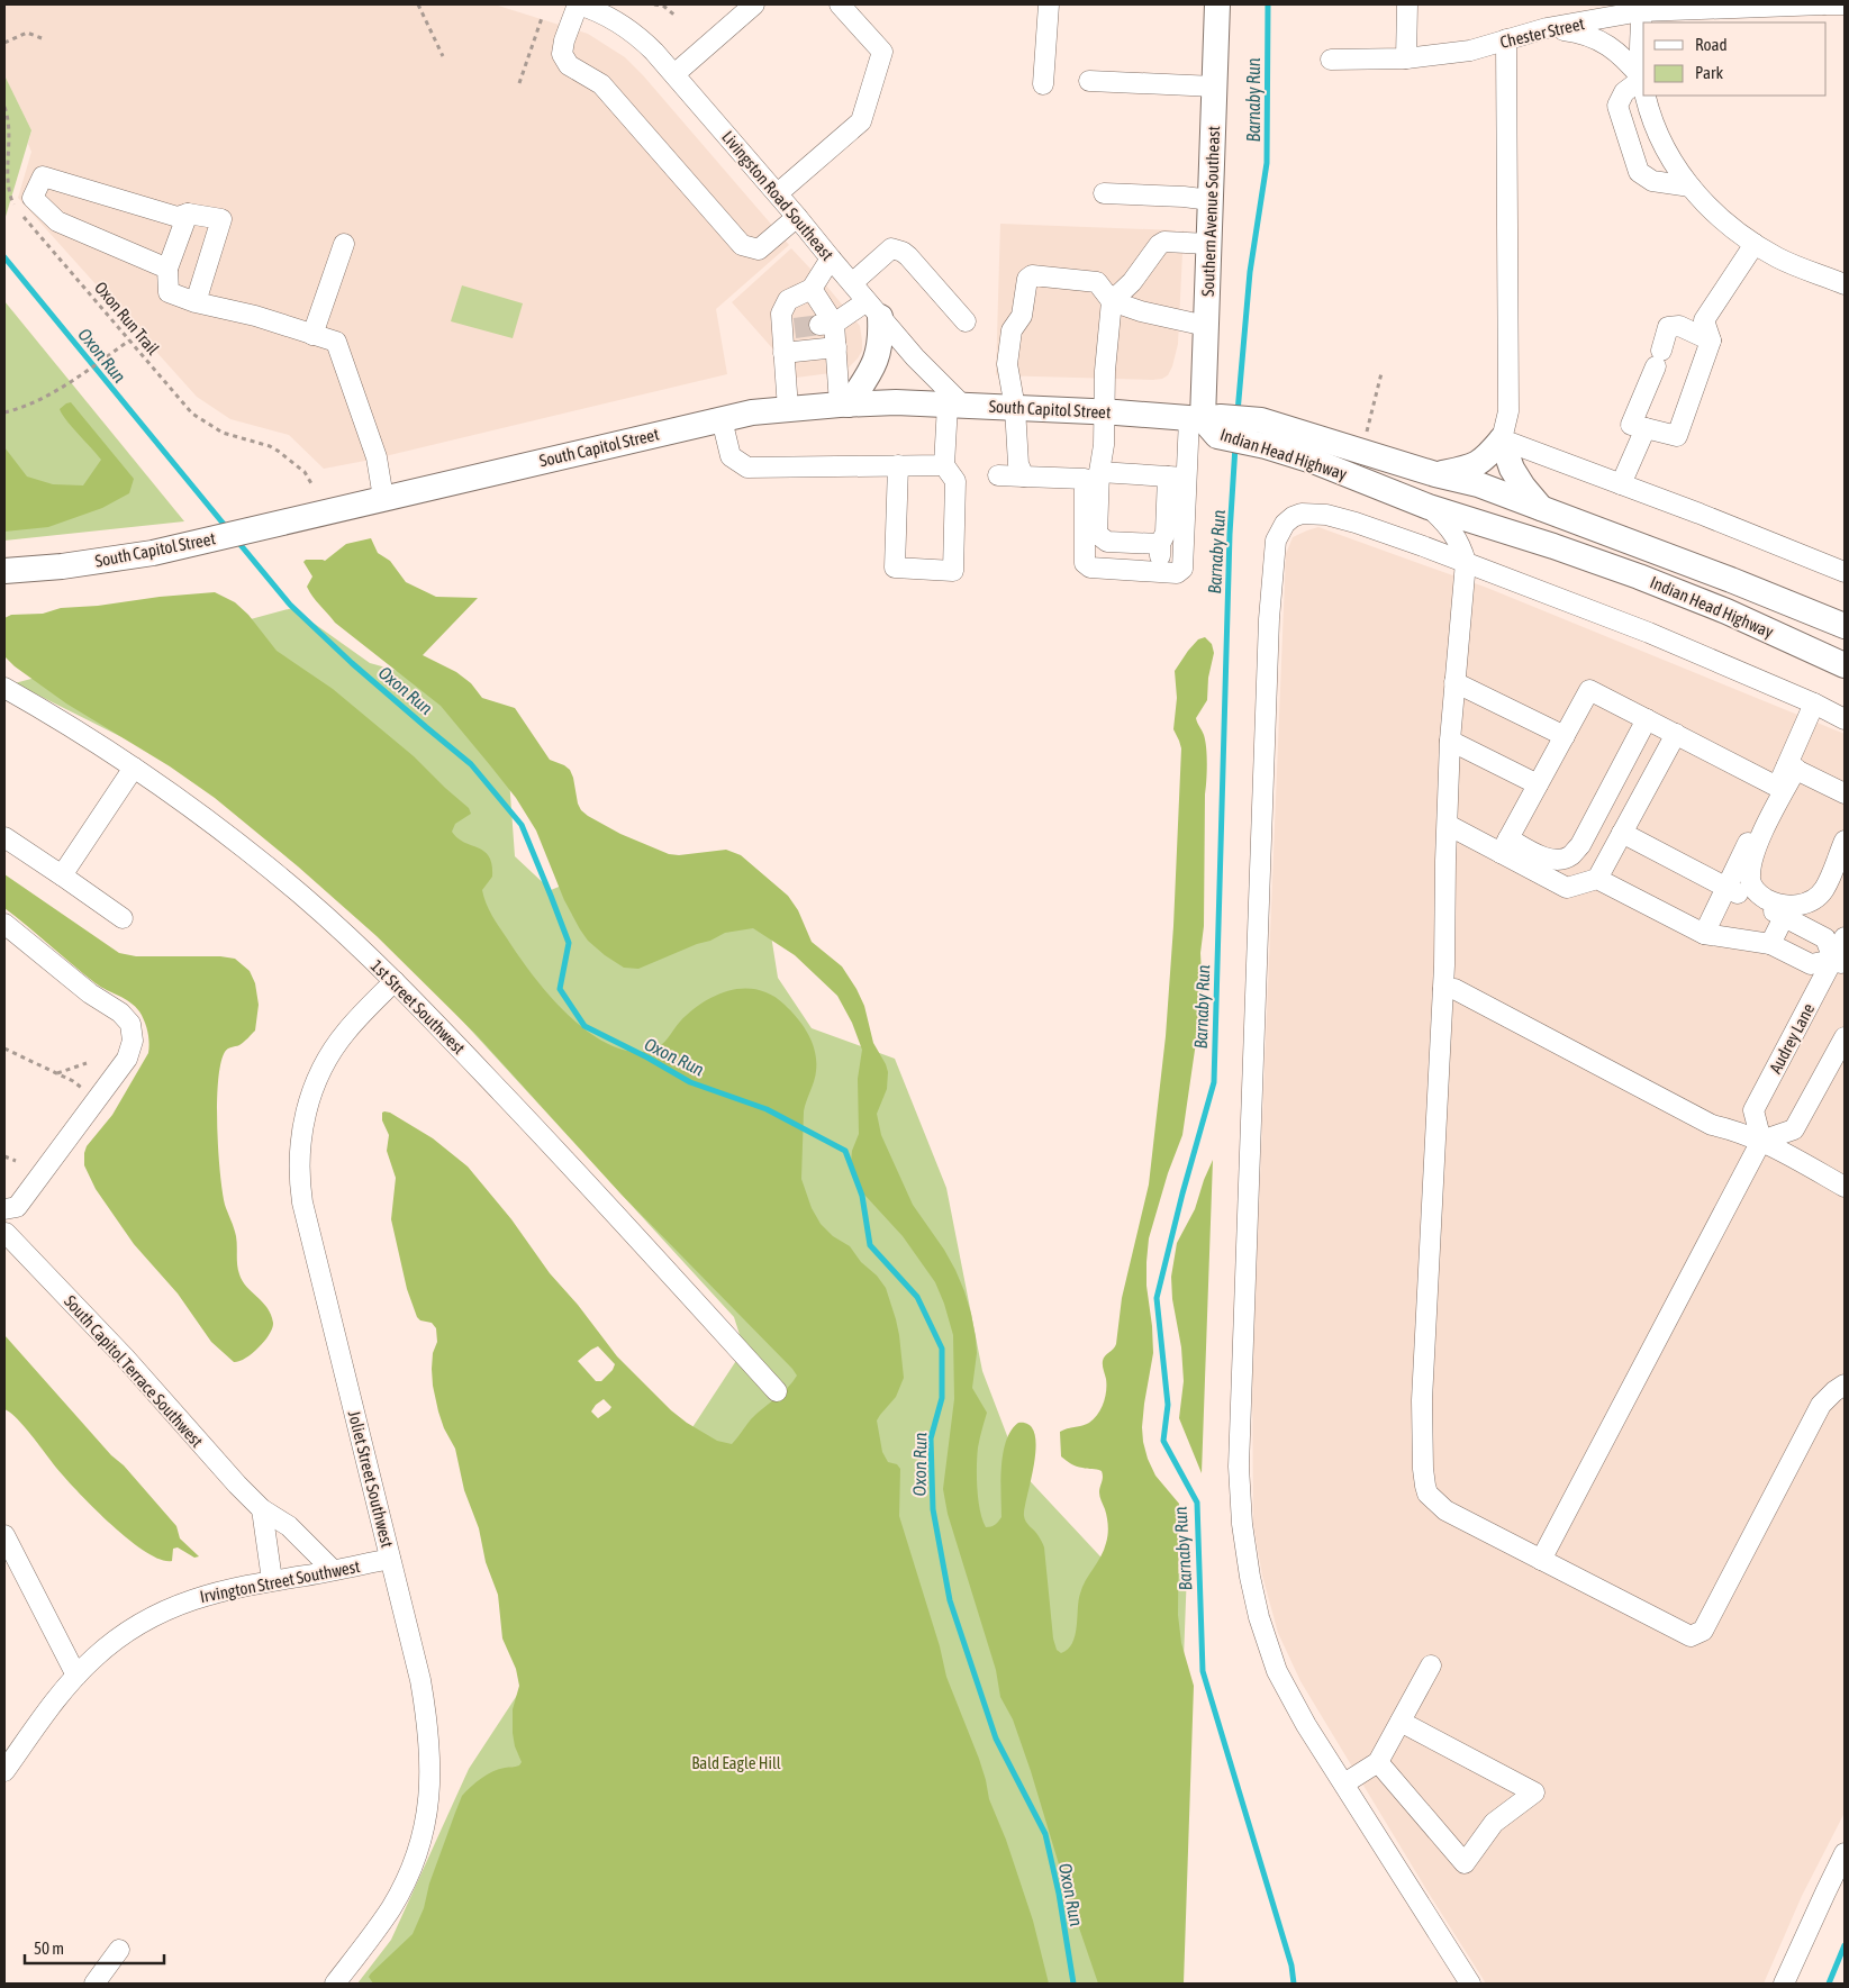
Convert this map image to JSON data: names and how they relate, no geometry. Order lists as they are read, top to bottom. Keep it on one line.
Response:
{"streets":{"main road":["Southern Avenue Southeast","South Capitol Street","Indian Head Highway"],"street":["Chester Street","Livingston Road Southeast","1st Street Southwest","Audrey Lane","South Capitol Terrace Southwest","Joliet Street Southwest","Irvington Street Southwest"],"path":["Oxon Run Trail"]},"crossings":[["Livingston Road Southeast","South Capitol Street"],["Southern Avenue Southeast","South Capitol Street"],["Southern Avenue Southeast","Indian Head Highway"],["South Capitol Street","Indian Head Highway"],["1st Street Southwest","Joliet Street Southwest"],["South Capitol Terrace Southwest","Irvington Street Southwest"],["Joliet Street Southwest","Irvington Street Southwest"]],"water":["Barnaby Run","Oxon Run"],"parks":["Bald Eagle Hill"],"legend":["Road","Park"],"scale_bar":"50 m"}
